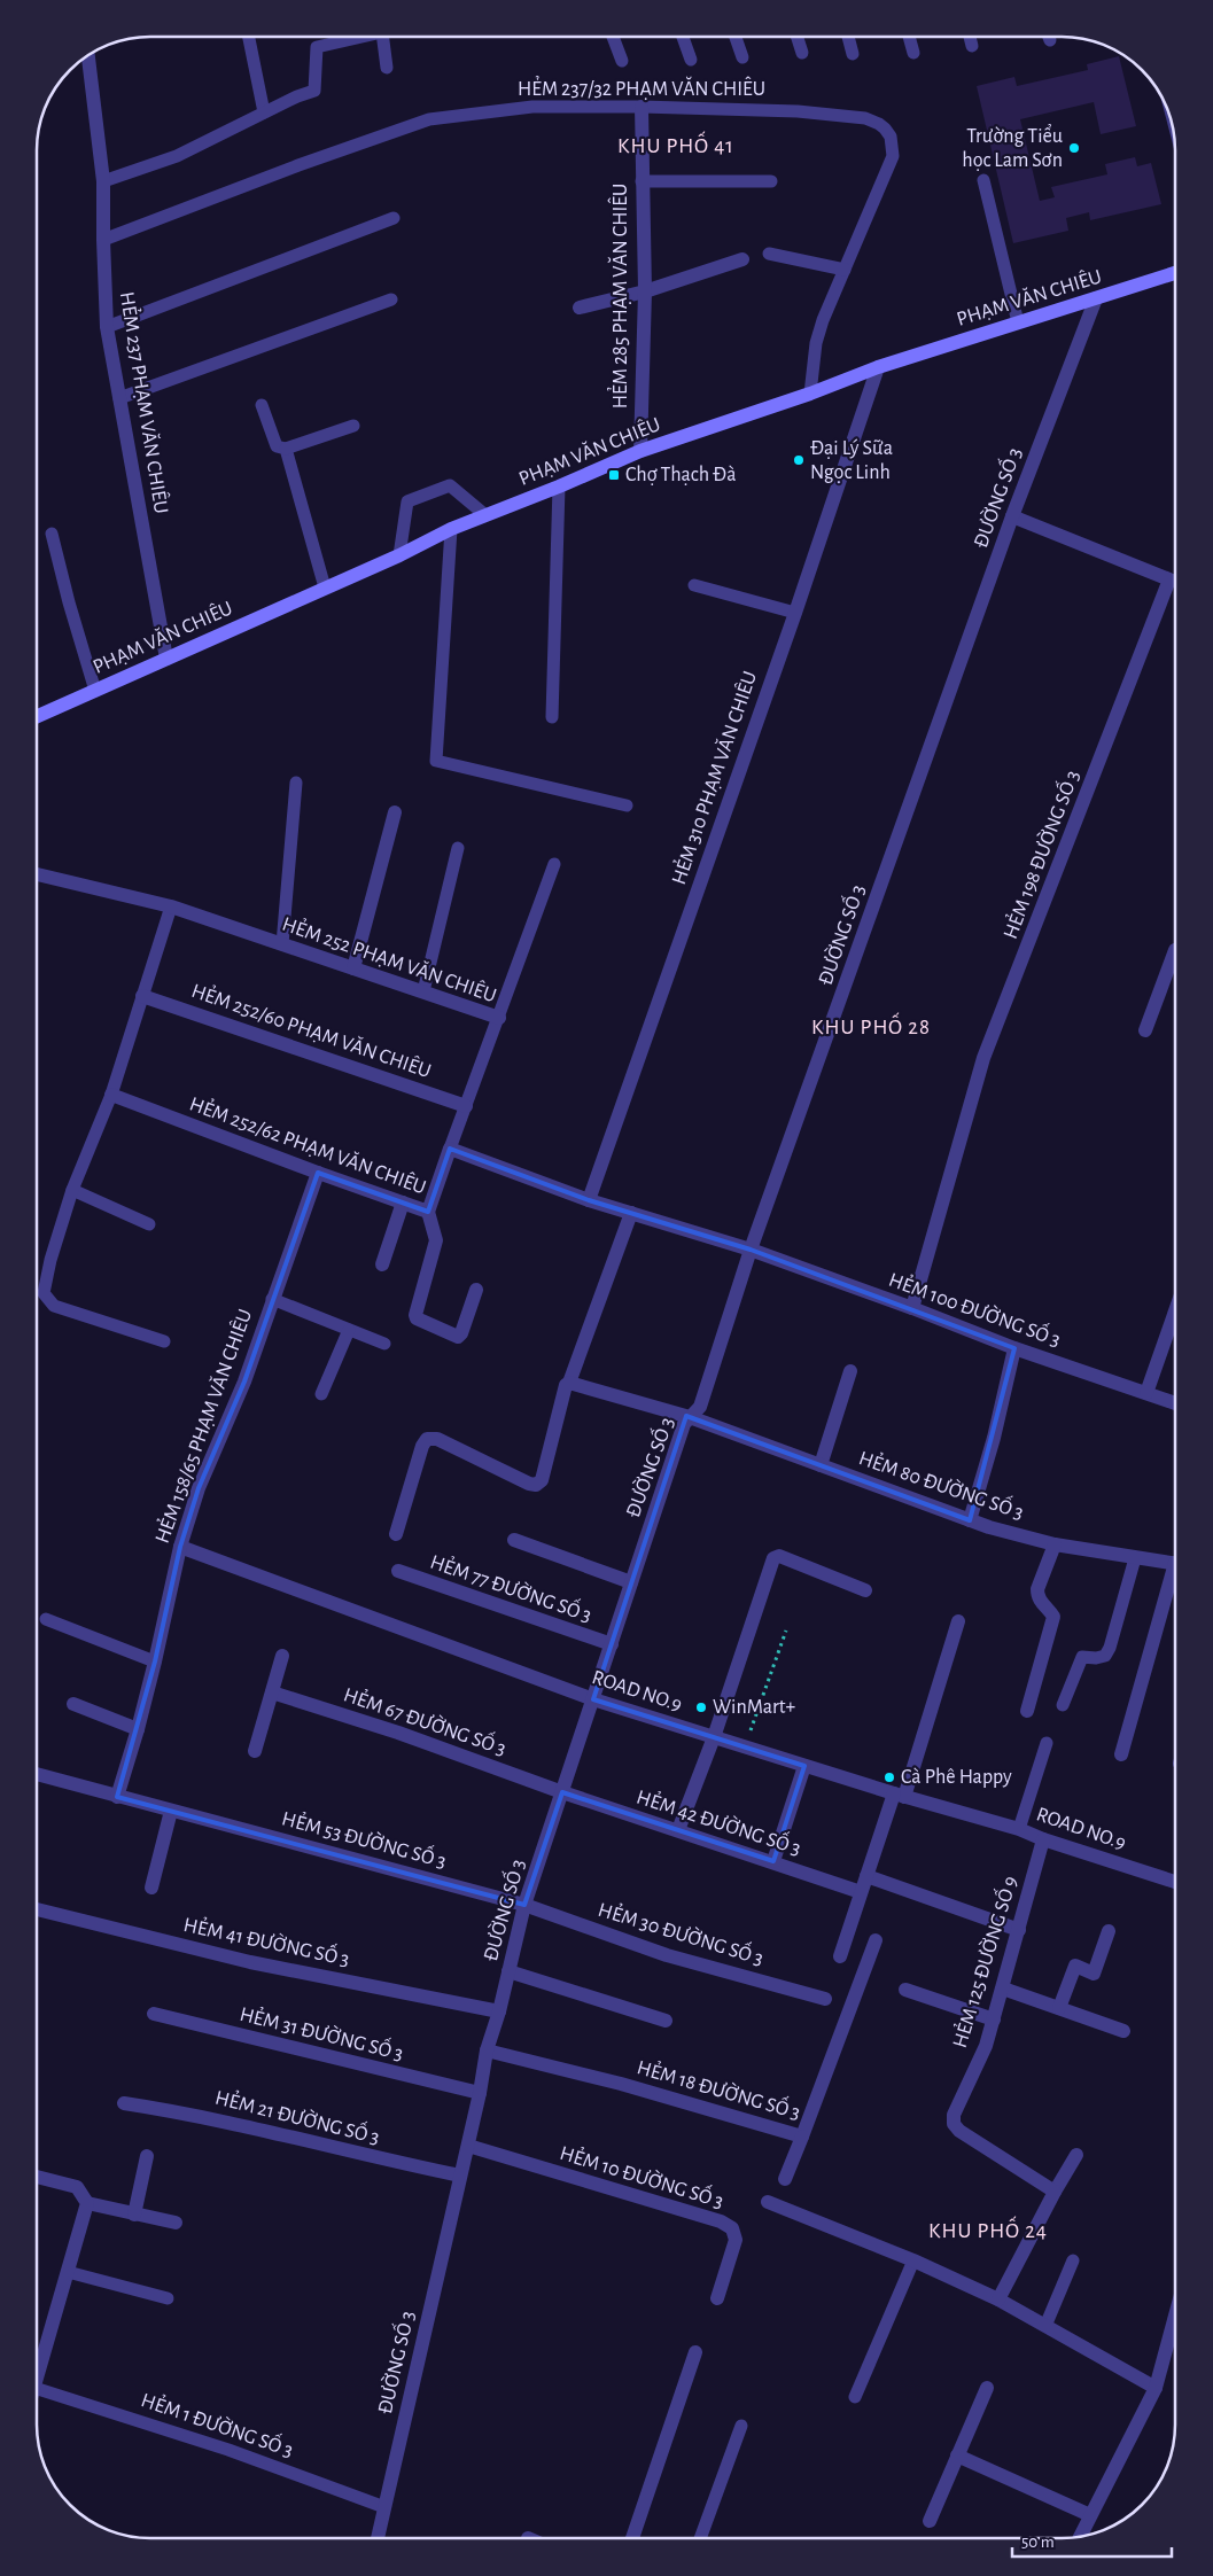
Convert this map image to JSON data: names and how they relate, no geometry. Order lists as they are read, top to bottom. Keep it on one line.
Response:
{"streets":{"main road":["PHẠM VĂN CHIÊU"],"street":["HẺM 285 PHẠM VĂN CHIÊU","HẺM 237 PHẠM VĂN CHIÊU","ĐƯỜNG SỐ 3","HẺM 310 PHẠM VĂN CHIÊU","HẺM 198 ĐƯỜNG SỐ 3","HẺM 252 PHẠM VĂN CHIÊU","HẺM 252/60 PHẠM VĂN CHIÊU","HẺM 252/62 PHẠM VĂN CHIÊU","HẺM 100 ĐƯỜNG SỐ 3","HẺM 158/65 PHẠM VĂN CHIÊU","HẺM 80 ĐƯỜNG SỐ 3","HẺM 77 ĐƯỜNG SỐ 3","ROAD NO.9","HẺM 67 ĐƯỜNG SỐ 3","HẺM 42 ĐƯỜNG SỐ 3","HẺM 53 ĐƯỜNG SỐ 3","HẺM 30 ĐƯỜNG SỐ 3","HẺM 41 ĐƯỜNG SỐ 3","HẺM 125 ĐƯỜNG SỐ 9","HẺM 31 ĐƯỜNG SỐ 3","HẺM 18 ĐƯỜNG SỐ 3","HẺM 21 ĐƯỜNG SỐ 3","HẺM 10 ĐƯỜNG SỐ 3"],"lane":["HẺM 237/32 PHẠM VĂN CHIÊU","HẺM 1 ĐƯỜNG SỐ 3"]},"crossings":[["HẺM 237/32 PHẠM VĂN CHIÊU","HẺM 285 PHẠM VĂN CHIÊU"],["HẺM 237/32 PHẠM VĂN CHIÊU","PHẠM VĂN CHIÊU"],["HẺM 237/32 PHẠM VĂN CHIÊU","HẺM 237 PHẠM VĂN CHIÊU"],["HẺM 285 PHẠM VĂN CHIÊU","PHẠM VĂN CHIÊU"],["PHẠM VĂN CHIÊU","HẺM 237 PHẠM VĂN CHIÊU"],["PHẠM VĂN CHIÊU","ĐƯỜNG SỐ 3"],["PHẠM VĂN CHIÊU","HẺM 310 PHẠM VĂN CHIÊU"],["ĐƯỜNG SỐ 3","HẺM 100 ĐƯỜNG SỐ 3"],["ĐƯỜNG SỐ 3","HẺM 80 ĐƯỜNG SỐ 3"],["ĐƯỜNG SỐ 3","HẺM 77 ĐƯỜNG SỐ 3"],["ĐƯỜNG SỐ 3","ROAD NO.9"],["ĐƯỜNG SỐ 3","HẺM 67 ĐƯỜNG SỐ 3"],["ĐƯỜNG SỐ 3","HẺM 42 ĐƯỜNG SỐ 3"],["ĐƯỜNG SỐ 3","HẺM 53 ĐƯỜNG SỐ 3"],["ĐƯỜNG SỐ 3","HẺM 30 ĐƯỜNG SỐ 3"],["ĐƯỜNG SỐ 3","HẺM 41 ĐƯỜNG SỐ 3"],["ĐƯỜNG SỐ 3","HẺM 31 ĐƯỜNG SỐ 3"],["ĐƯỜNG SỐ 3","HẺM 18 ĐƯỜNG SỐ 3"],["ĐƯỜNG SỐ 3","HẺM 21 ĐƯỜNG SỐ 3"],["ĐƯỜNG SỐ 3","HẺM 10 ĐƯỜNG SỐ 3"],["ĐƯỜNG SỐ 3","HẺM 1 ĐƯỜNG SỐ 3"],["HẺM 198 ĐƯỜNG SỐ 3","HẺM 100 ĐƯỜNG SỐ 3"],["HẺM 252 PHẠM VĂN CHIÊU","HẺM 252/60 PHẠM VĂN CHIÊU"],["HẺM 252 PHẠM VĂN CHIÊU","HẺM 252/62 PHẠM VĂN CHIÊU"],["HẺM 252/62 PHẠM VĂN CHIÊU","HẺM 158/65 PHẠM VĂN CHIÊU"],["HẺM 158/65 PHẠM VĂN CHIÊU","ROAD NO.9"],["HẺM 158/65 PHẠM VĂN CHIÊU","HẺM 53 ĐƯỜNG SỐ 3"],["ROAD NO.9","HẺM 125 ĐƯỜNG SỐ 9"],["HẺM 67 ĐƯỜNG SỐ 3","HẺM 42 ĐƯỜNG SỐ 3"],["HẺM 53 ĐƯỜNG SỐ 3","HẺM 30 ĐƯỜNG SỐ 3"]],"districts":["KHU PHỐ 41","KHU PHỐ 28","KHU PHỐ 24"],"places":{"other":["Trường Tiểu học Lam Sơn","Đại Lý Sữa Ngọc Linh","WinMart+","Cà Phê Happy"],"transit":["Chợ Thạch Đà"]},"scale_bar":"50 m"}
